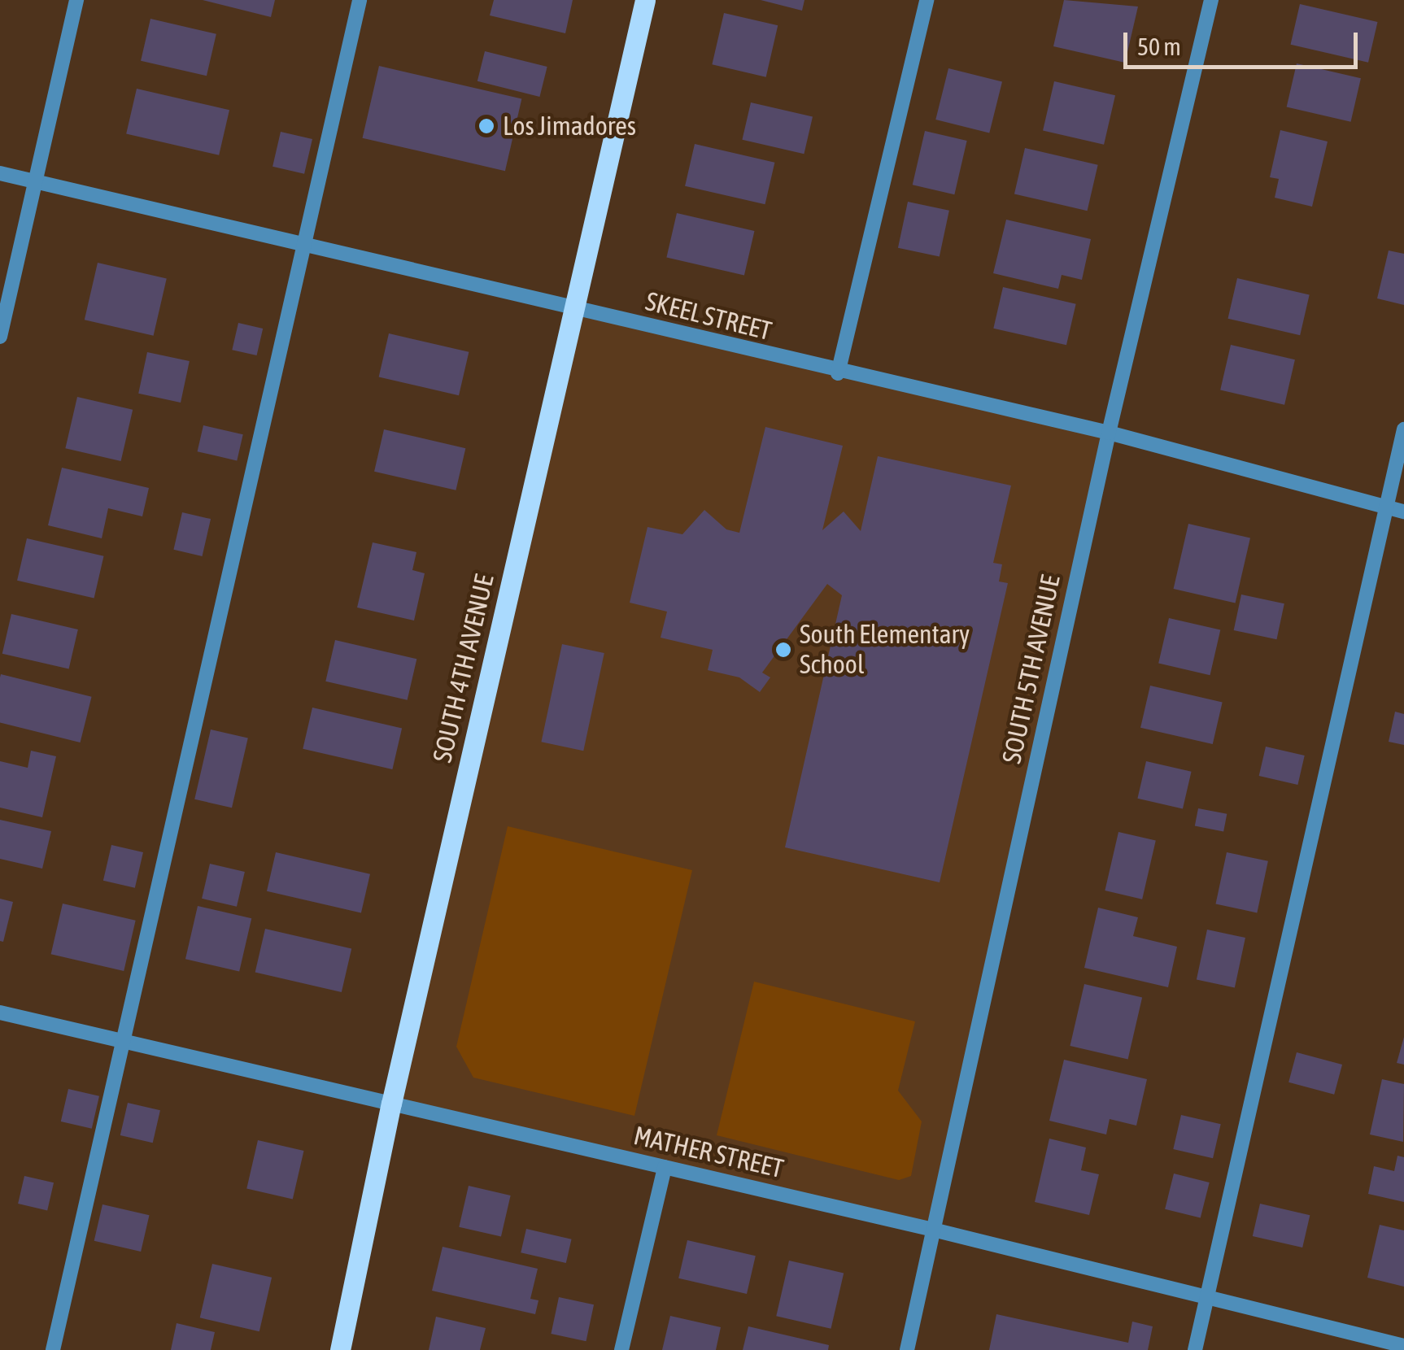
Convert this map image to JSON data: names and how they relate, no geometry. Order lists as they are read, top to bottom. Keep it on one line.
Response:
{"streets":{"main road":["SOUTH 4TH AVENUE"],"street":["SKEEL STREET","SOUTH 5TH AVENUE","MATHER STREET"]},"crossings":[["SKEEL STREET","SOUTH 4TH AVENUE"],["SKEEL STREET","SOUTH 5TH AVENUE"],["SOUTH 4TH AVENUE","MATHER STREET"],["SOUTH 5TH AVENUE","MATHER STREET"]],"places":["Los Jimadores","South Elementary School"],"scale_bar":"50 m"}
